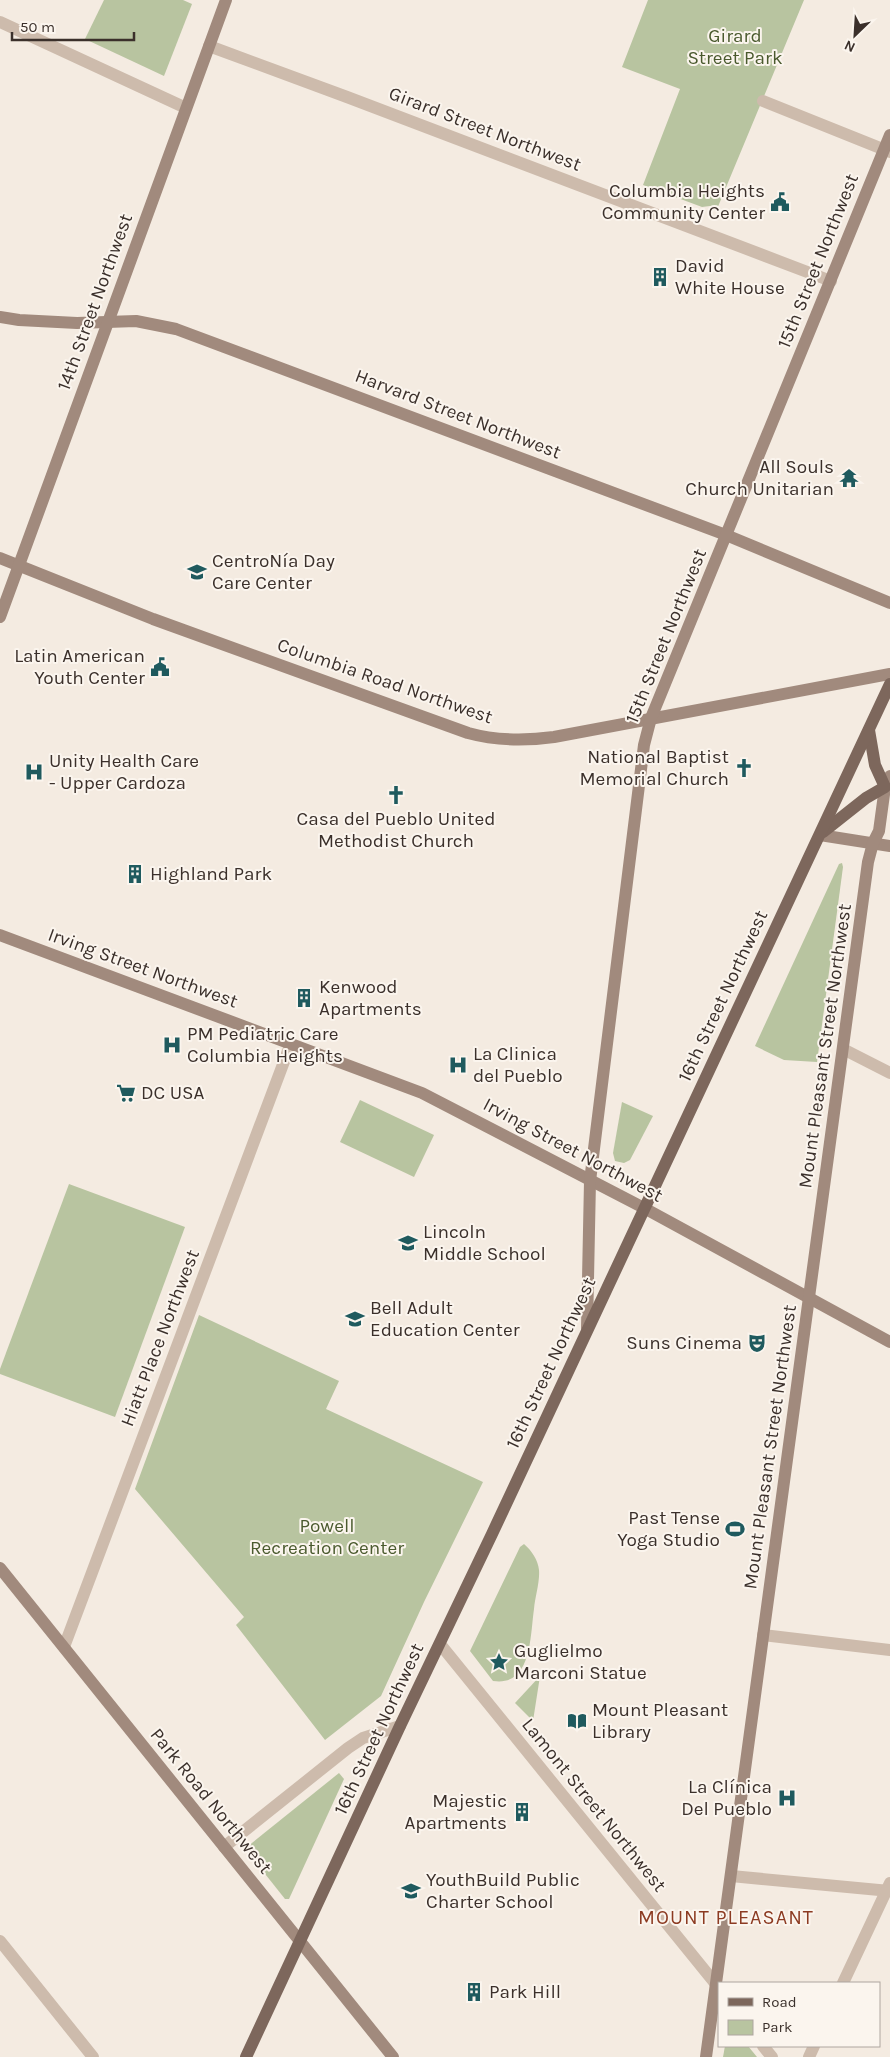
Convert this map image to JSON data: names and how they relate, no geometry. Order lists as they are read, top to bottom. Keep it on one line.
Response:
{"streets":{"main road":["15th Street Northwest","14th Street Northwest","Harvard Street Northwest","Columbia Road Northwest","Irving Street Northwest","16th Street Northwest","Mount Pleasant Street Northwest","Park Road Northwest"],"street":["Girard Street Northwest","Hiatt Place Northwest","Lamont Street Northwest"]},"crossings":[["Girard Street Northwest","15th Street Northwest"],["Girard Street Northwest","14th Street Northwest"],["15th Street Northwest","Harvard Street Northwest"],["15th Street Northwest","Columbia Road Northwest"],["15th Street Northwest","Irving Street Northwest"],["15th Street Northwest","16th Street Northwest"],["14th Street Northwest","Harvard Street Northwest"],["14th Street Northwest","Columbia Road Northwest"],["Irving Street Northwest","16th Street Northwest"],["Irving Street Northwest","Mount Pleasant Street Northwest"],["Irving Street Northwest","Hiatt Place Northwest"],["16th Street Northwest","Park Road Northwest"],["16th Street Northwest","Lamont Street Northwest"],["Mount Pleasant Street Northwest","Lamont Street Northwest"],["Hiatt Place Northwest","Park Road Northwest"]],"districts":["MOUNT PLEASANT"],"parks":["Girard Street Park","Powell Recreation Center"],"places":{"public building":["Columbia Heights Community Center","Latin American Youth Center"],"building":["David White House","Highland Park","Kenwood Apartments","Majestic Apartments","Park Hill"],"temple":["All Souls Church Unitarian"],"school or university":["CentroNía Day Care Center","Lincoln Middle School","Bell Adult Education Center","YouthBuild Public Charter School"],"church":["National Baptist Memorial Church","Casa del Pueblo United Methodist Church"],"hospital":["Unity Health Care - Upper Cardoza","PM Pediatric Care Columbia Heights","La Clinica del Pueblo","La Clínica Del Pueblo"],"supermarket":["DC USA"],"theatre":["Suns Cinema"],"sports":["Past Tense Yoga Studio"],"place":["Guglielmo Marconi Statue"],"library":["Mount Pleasant Library"]},"legend":["Road","Park"],"scale_bar":"50 m","north":"bottom left"}
